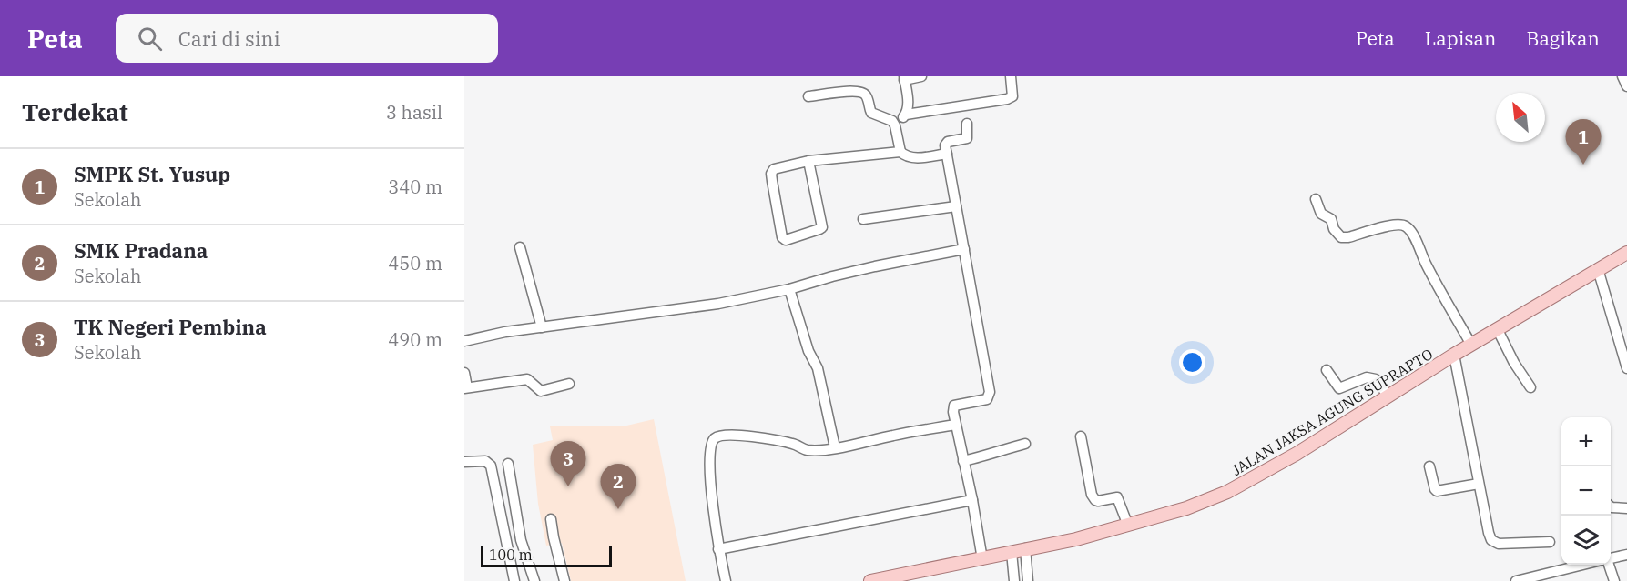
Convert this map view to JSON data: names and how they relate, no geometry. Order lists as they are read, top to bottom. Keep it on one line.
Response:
{"streets":{"main road":["JALAN JAKSA AGUNG SUPRAPTO"]},"scale_bar":"100 m","north":"top left","page":{"header":"Peta","search":"Cari di sini","nav":["Peta","Lapisan","Bagikan"],"heading":["Terdekat","3 hasil"],"pins":["1","3","2"],"list":[{"mark":"1","name":"SMPK St. Yusup","note":"Sekolah","value":"340 m"},{"mark":"2","name":"SMK Pradana","note":"Sekolah","value":"450 m"},{"mark":"3","name":"TK Negeri Pembina","note":"Sekolah","value":"490 m"}],"map_buttons":["+","−"],"scale":"100 m"}}
